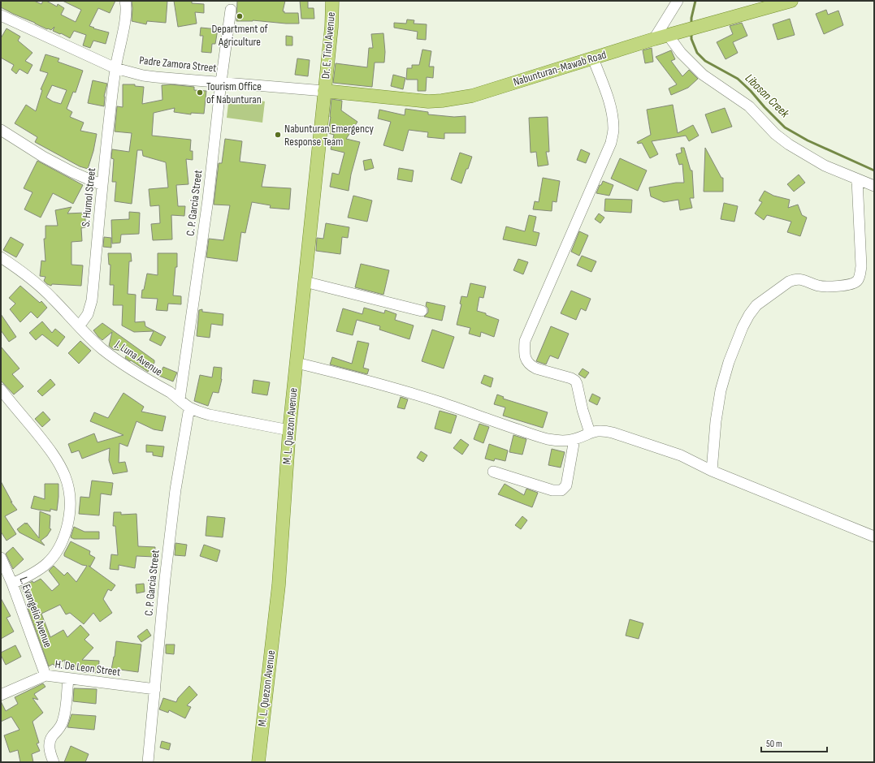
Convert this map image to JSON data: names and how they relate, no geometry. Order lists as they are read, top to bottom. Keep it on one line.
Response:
{"streets":{"main road":["Dr. E. Tirol Avenue","Nabunturan-Mawab Road","M. L. Quezon Avenue"],"street":["Padre Zamora Street","S. Humol Street","C. P. Garcia Street","J. Luna Avenue","L. Evangelio Avenue","H. De Leon Street"]},"crossings":[["Dr. E. Tirol Avenue","Padre Zamora Street"],["Dr. E. Tirol Avenue","Nabunturan-Mawab Road"],["Dr. E. Tirol Avenue","M. L. Quezon Avenue"],["Padre Zamora Street","Nabunturan-Mawab Road"],["Padre Zamora Street","S. Humol Street"],["Padre Zamora Street","C. P. Garcia Street"],["Padre Zamora Street","M. L. Quezon Avenue"],["Nabunturan-Mawab Road","M. L. Quezon Avenue"],["S. Humol Street","J. Luna Avenue"],["C. P. Garcia Street","J. Luna Avenue"],["C. P. Garcia Street","H. De Leon Street"],["J. Luna Avenue","M. L. Quezon Avenue"],["L. Evangelio Avenue","H. De Leon Street"]],"water":["Libasan Creek"],"places":["Department of Agriculture","Tourism Office of Nabunturan","Nabunturan Emergency Response Team"],"scale_bar":"50 m"}
